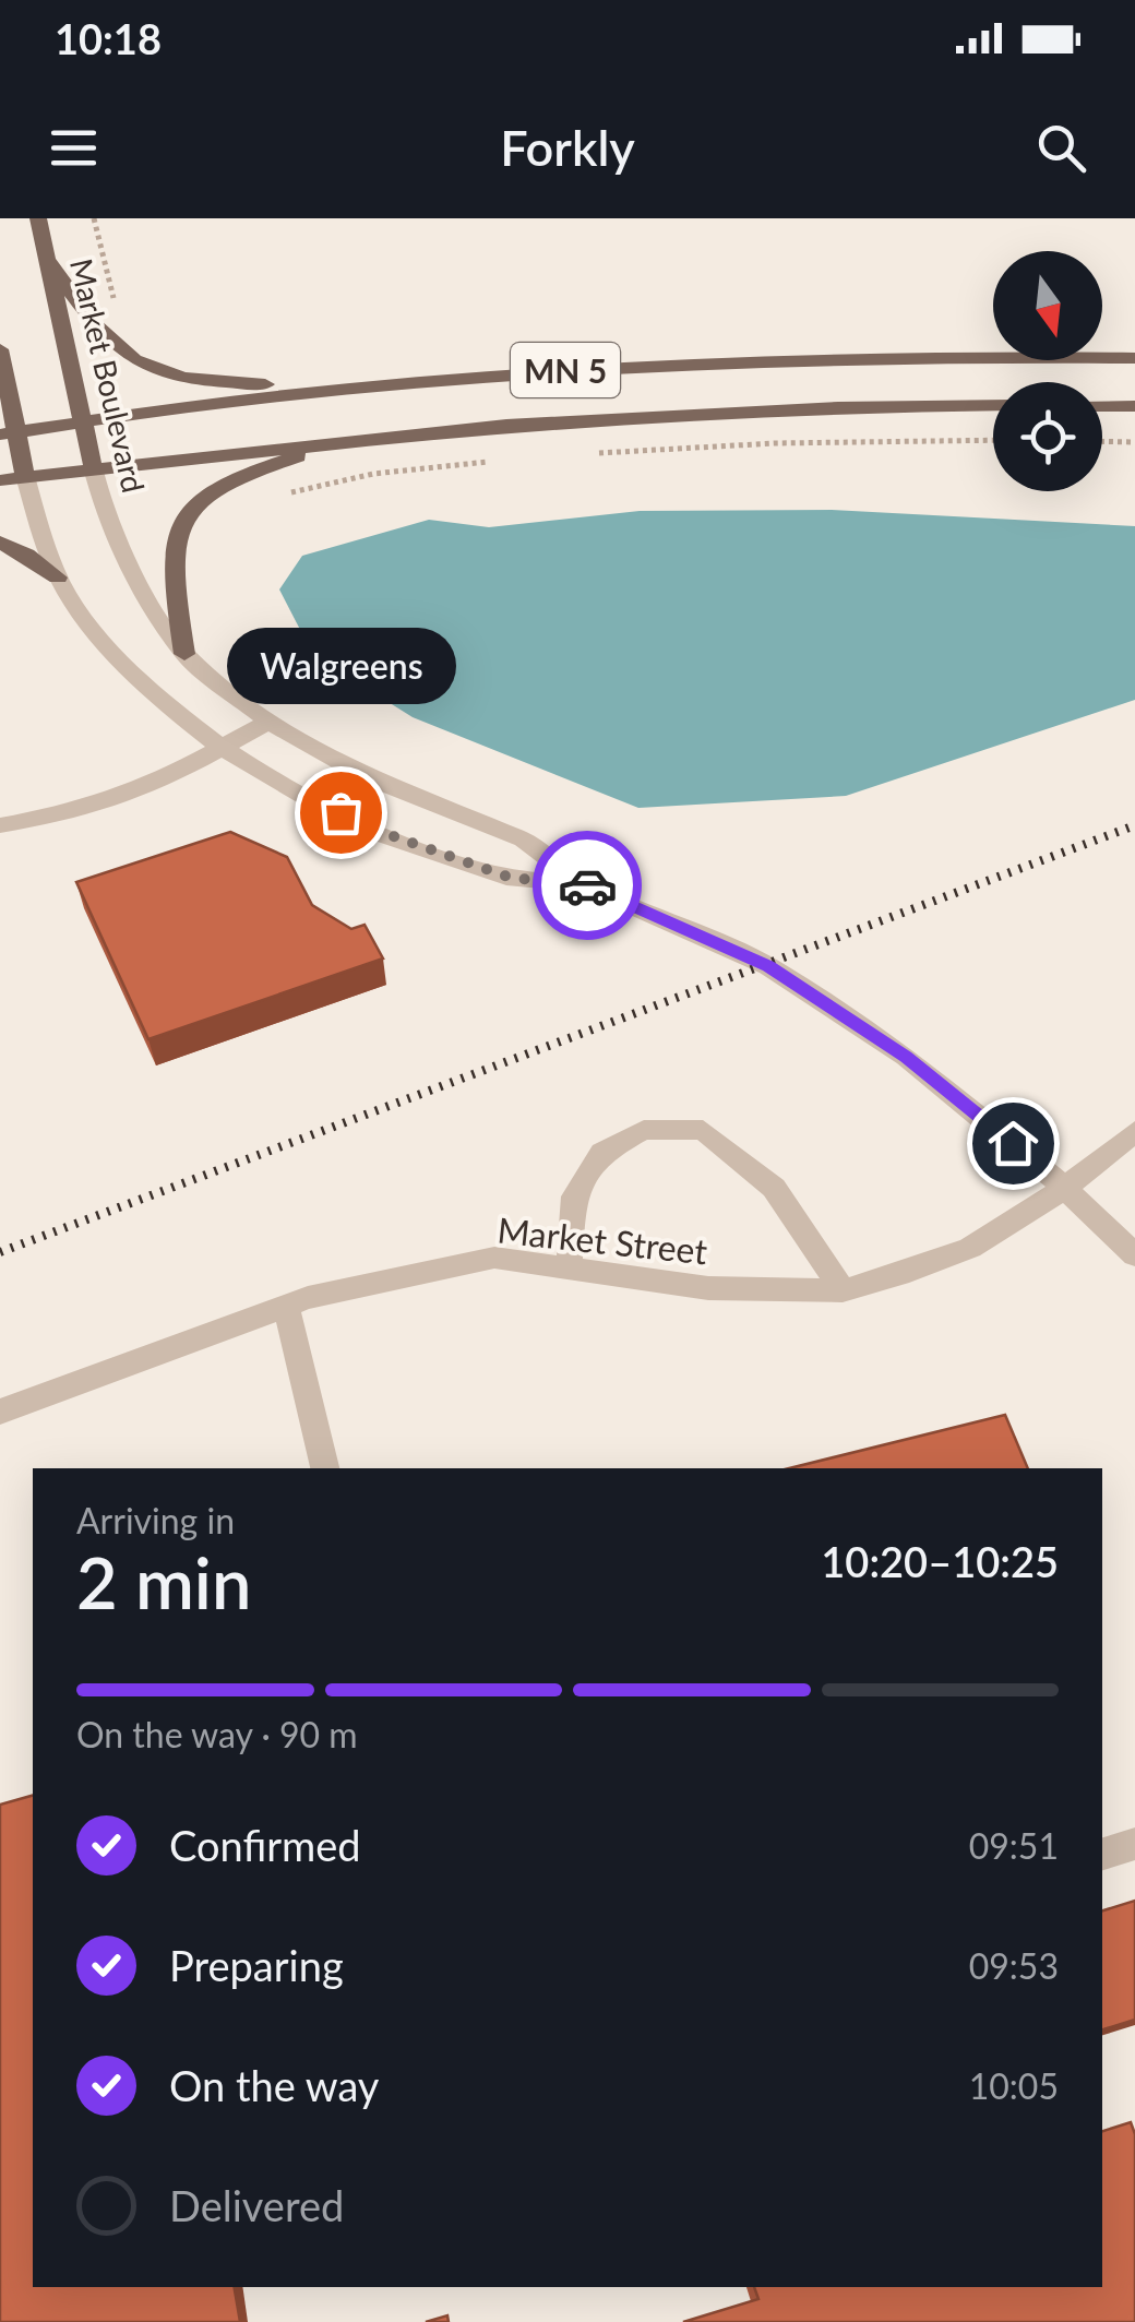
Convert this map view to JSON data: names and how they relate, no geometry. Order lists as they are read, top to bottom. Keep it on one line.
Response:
{"streets":{"main road":["MN 5","Market Boulevard"],"street":["Market Street"]},"crossings":[["MN 5","Market Boulevard"],["Market Boulevard","Market Street"]],"places":["Walgreens"],"north":"bottom","page":{"status":"10:18","header":"Forkly","bubble":"Walgreens","heading":["2 min","Arriving in","10:20–10:25"],"bar":"On the way · 90 m","list":[["Confirmed","09:51"],["Preparing","09:53"],["On the way","10:05"],"Delivered"]}}
